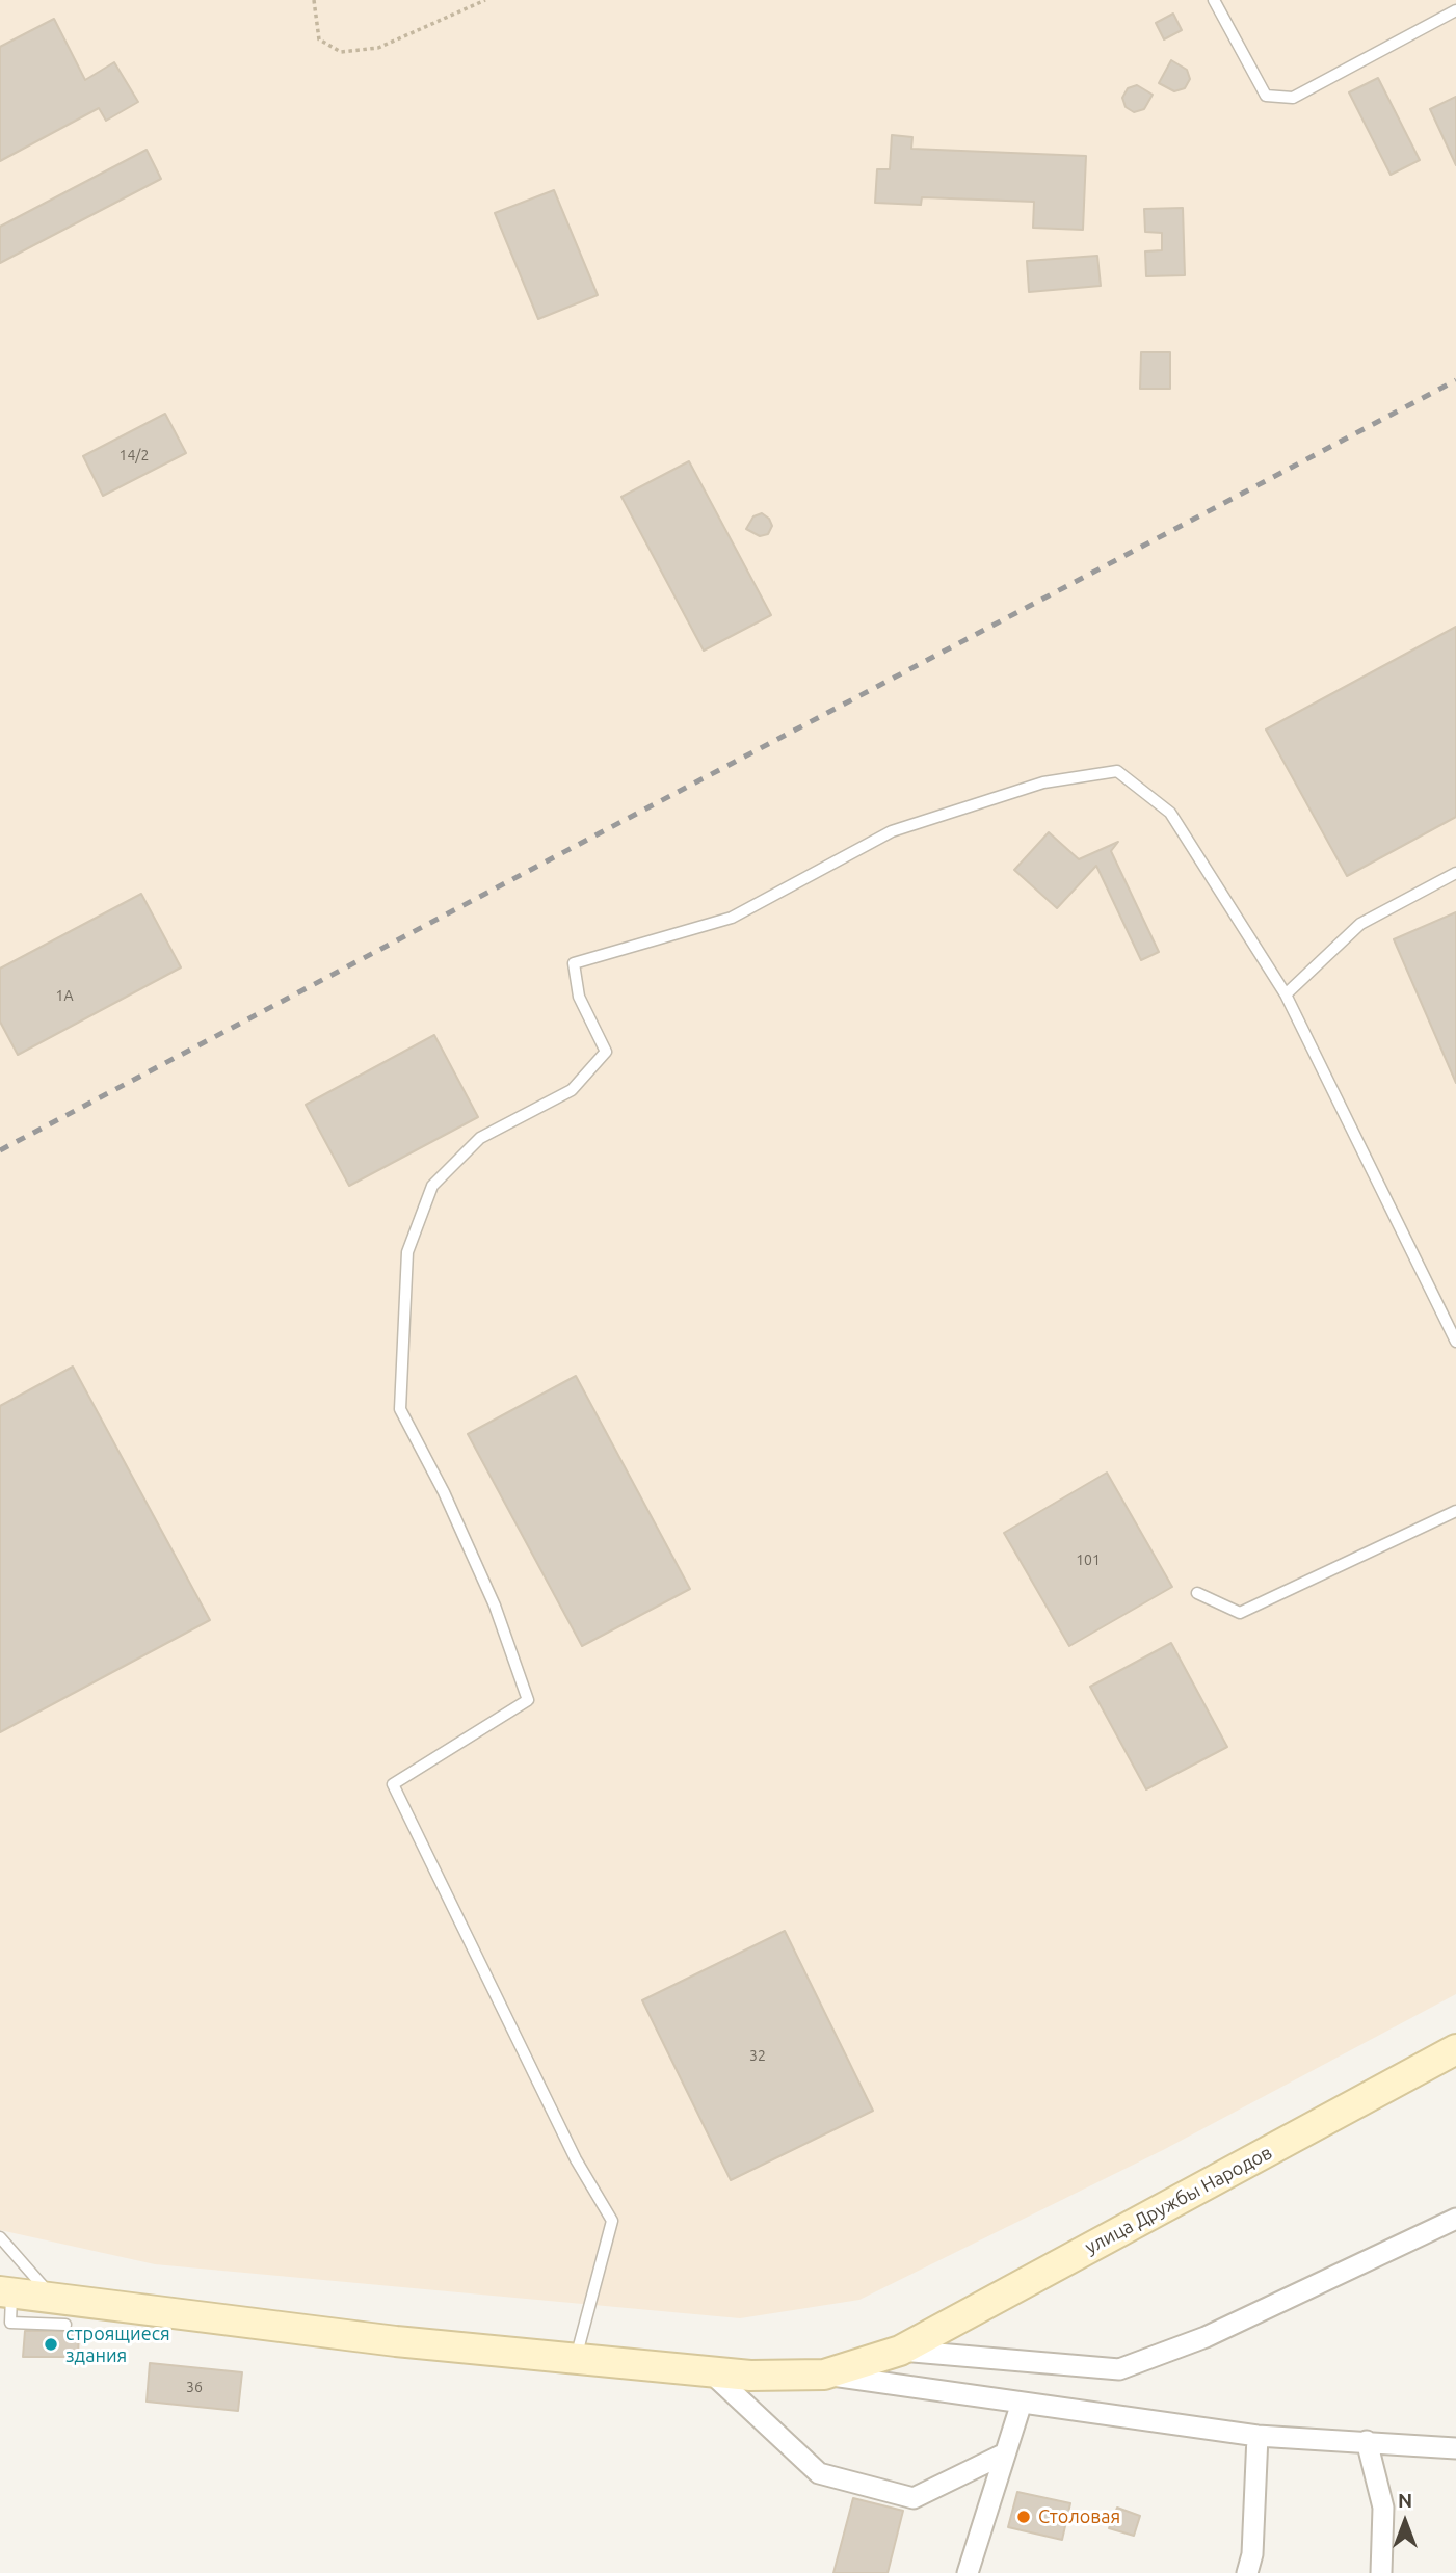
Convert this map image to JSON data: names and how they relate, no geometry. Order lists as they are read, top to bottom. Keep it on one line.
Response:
{"streets":{"street":["улица Дружбы Народов"]},"places":["строящиеся здания","Столовая"],"house_numbers":["14/2","1А","101","32","36"],"north":"top"}
